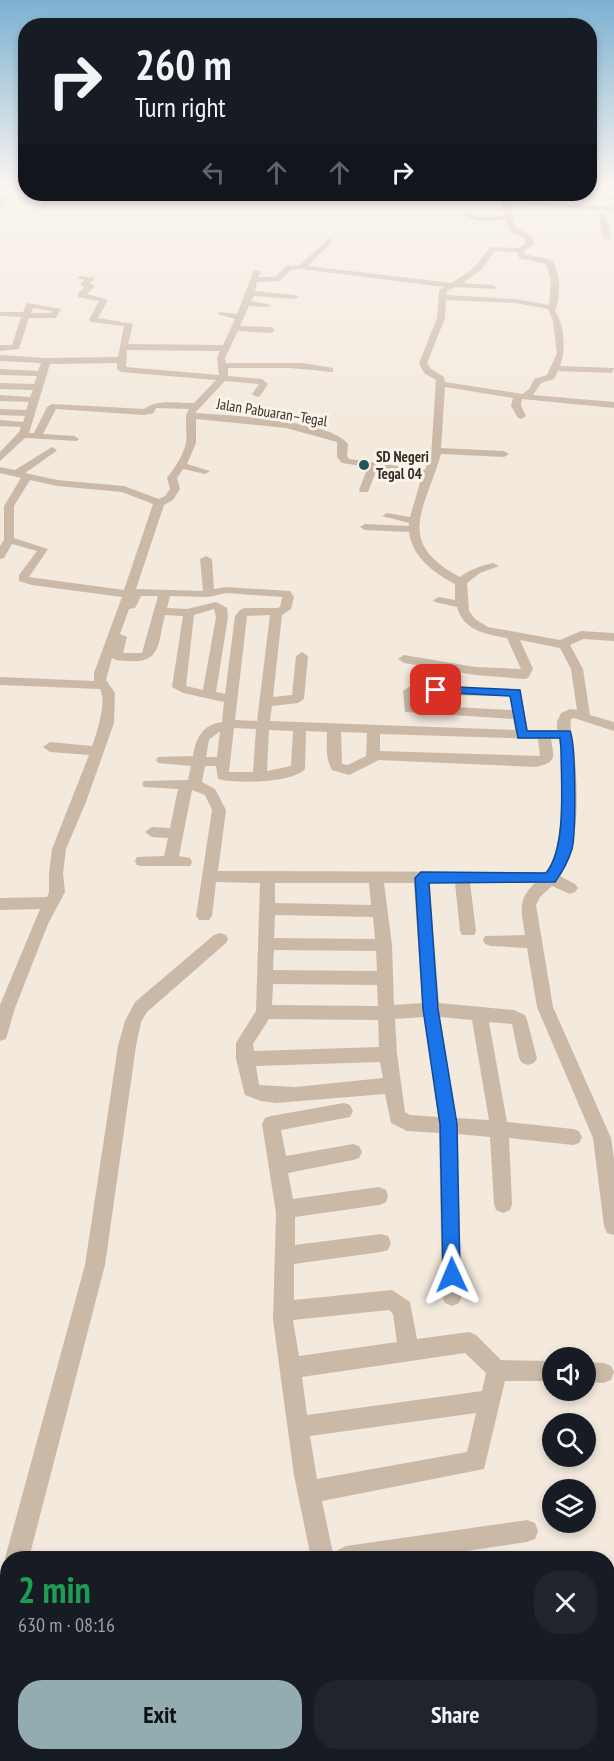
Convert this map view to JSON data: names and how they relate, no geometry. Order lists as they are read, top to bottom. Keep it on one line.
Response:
{"streets":{"street":["Jalan Pabuaran–Tegal"]},"places":["SD Negeri Tegal 04"],"page":{"turn":["260 m","Turn right"],"heading":["2 min","630 m · 08:16"],"buttons":["Exit","Share"]}}
